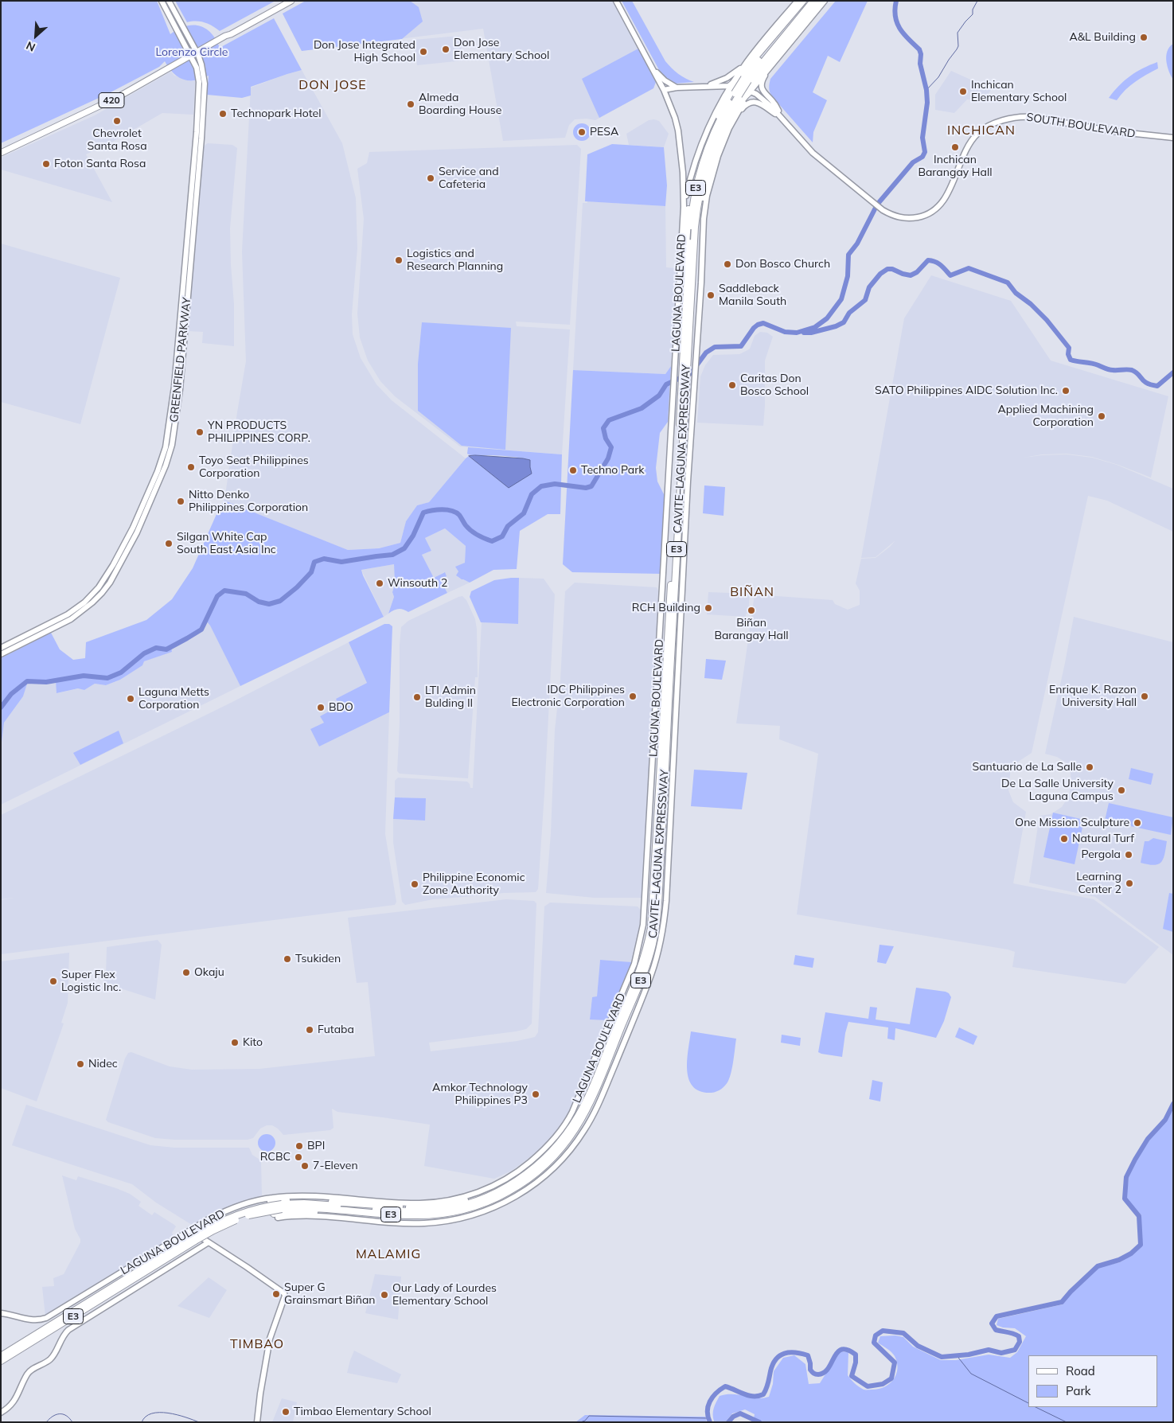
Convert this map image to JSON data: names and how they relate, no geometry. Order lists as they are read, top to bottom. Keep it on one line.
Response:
{"streets":{"highway":["E3","CAVITE–LAGUNA EXPRESSWAY"],"main road":["420","SOUTH BOULEVARD","LAGUNA BOULEVARD","GREENFIELD PARKWAY"]},"crossings":[["420","GREENFIELD PARKWAY"],["SOUTH BOULEVARD","LAGUNA BOULEVARD"],["LAGUNA BOULEVARD","CAVITE–LAGUNA EXPRESSWAY"]],"districts":["DON JOSE","INCHICAN","BIÑAN","MALAMIG","TIMBAO"],"parks":["Lorenzo Circle"],"places":["A&L Building","Don Jose Elementary School","Don Jose Integrated High School","Inchican Elementary School","Almeda Boarding House","Technopark Hotel","Chevrolet Santa Rosa","PESA","Inchican Barangay Hall","Foton Santa Rosa","Service and Cafeteria","Logistics and Research Planning","Don Bosco Church","Saddleback Manila South","Caritas Don Bosco School","SATO Philippines AIDC Solution Inc.","Applied Machining Corporation","YN PRODUCTS PHILIPPINES CORP.","Toyo Seat Philippines Corporation","Techno Park","Nitto Denko Philippines Corporation","Silgan White Cap South East Asia Inc","Winsouth 2","RCH Building","Biñan Barangay Hall","IDC Philippines Electronic Corporation","Enrique K. Razon University Hall","LTI Admin Bulding II","Laguna Metts Corporation","BDO","Santuario de La Salle","De La Salle University Laguna Campus","One Mission Sculpture","Natural Turf","Pergola","Learning Center 2","Philippine Economic Zone Authority","Tsukiden","Okaju","Super Flex Logistic Inc.","Futaba","Kito","Nidec","Amkor Technology Philippines P3","BPI","RCBC","7-Eleven","Super G Grainsmart Biñan","Our Lady of Lourdes Elementary School","Timbao Elementary School"],"legend":["Road","Park"],"north":"bottom left"}
